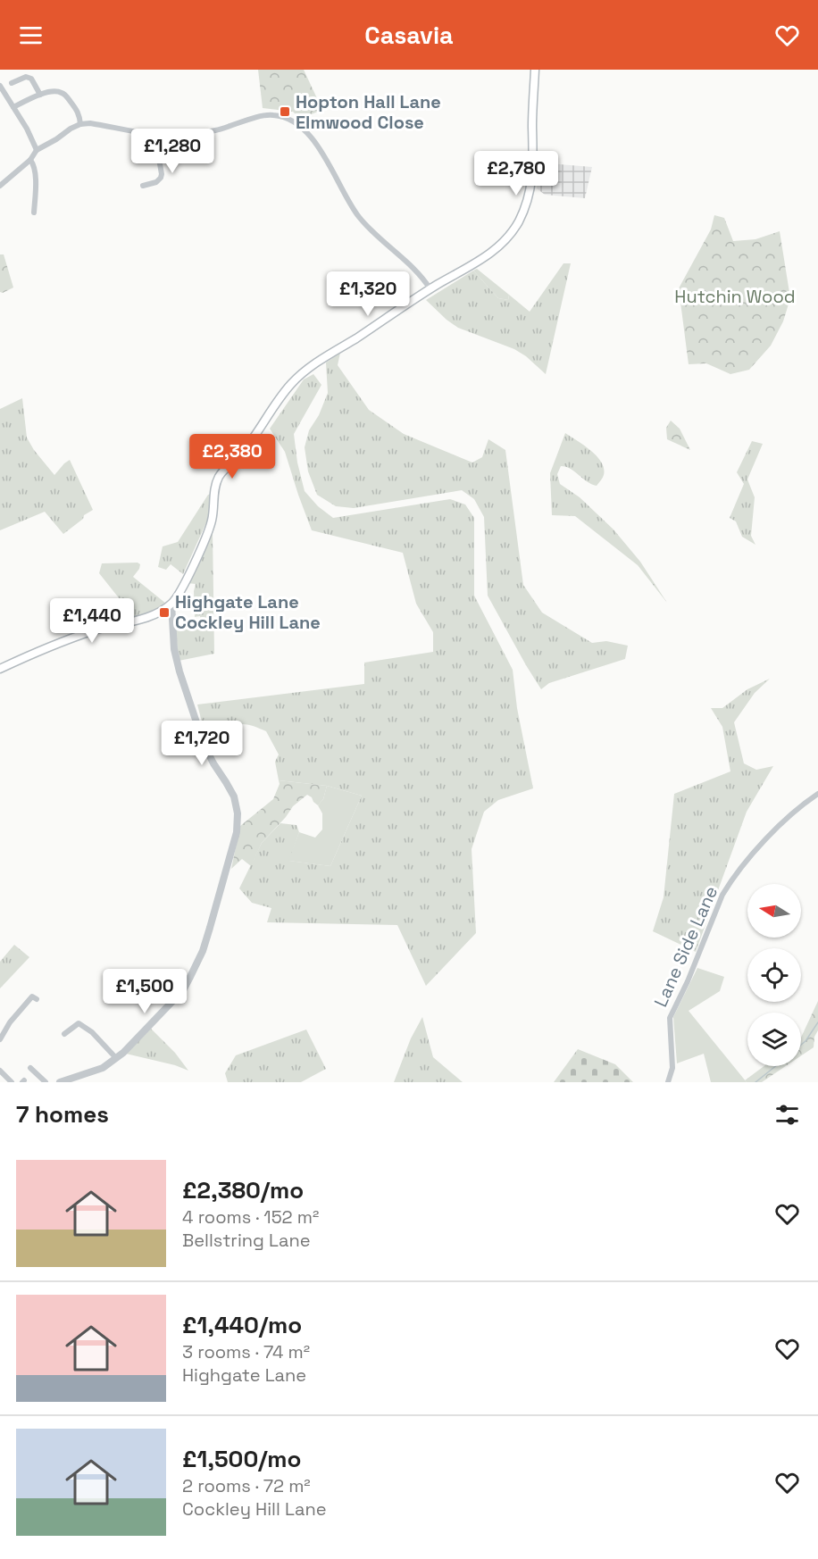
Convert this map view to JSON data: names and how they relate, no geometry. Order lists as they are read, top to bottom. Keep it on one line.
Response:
{"streets":{"street":["Lane Side Lane"]},"parks":["Hutchin Wood"],"places":{"transit":["Hopton Hall Lane Elmwood Close","Highgate Lane Cockley Hill Lane"]},"north":"left","page":{"header":"Casavia","price":["£1,280","£2,780","£1,320","£2,380","£1,440","£1,720","£1,500"],"heading":"7 homes","list":[{"name":"£2,380/mo","note":"4 rooms · 152 m² · Bellstring Lane"},{"name":"£1,440/mo","note":"3 rooms · 74 m² · Highgate Lane"},{"name":"£1,500/mo","note":"2 rooms · 72 m² · Cockley Hill Lane"}]}}
